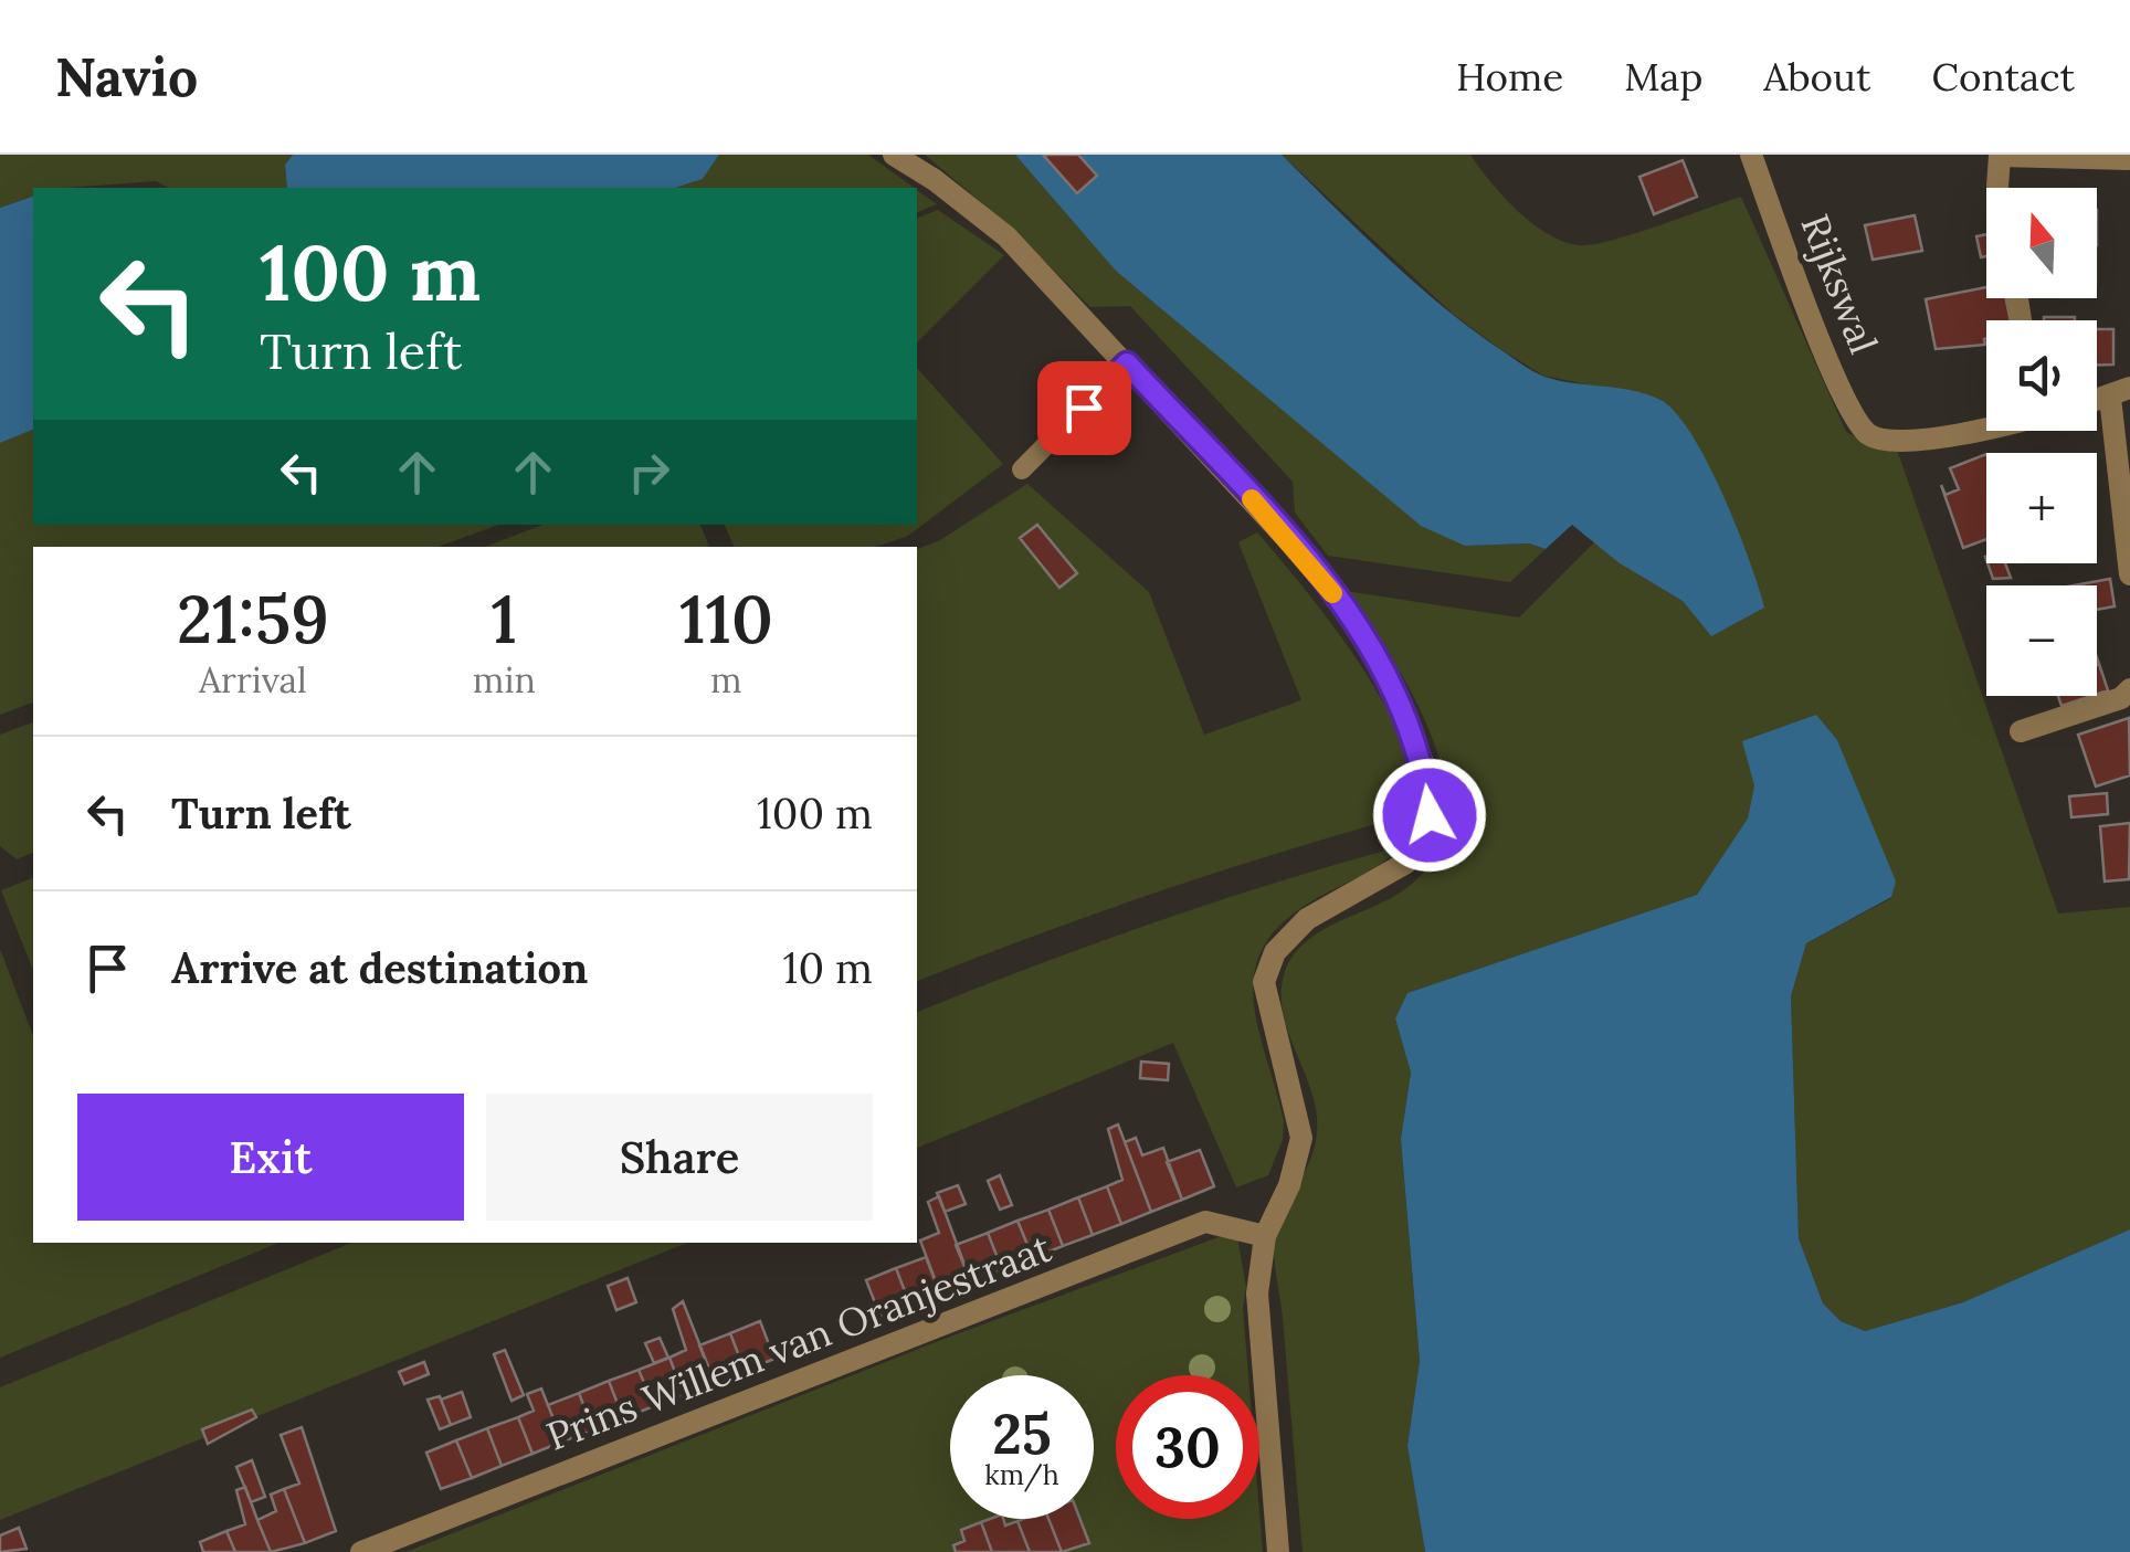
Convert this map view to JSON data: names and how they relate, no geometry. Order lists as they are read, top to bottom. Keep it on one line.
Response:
{"streets":{"street":["Rijkswal","Prins Willem van Oranjestraat"]},"north":"top","page":{"header":"Navio","nav":["Home","Map","About","Contact"],"map_buttons":["+","−"],"turn":["100 m","Turn left"],"eta":["21:59","Arrival","1","min","110","m"],"list":[{"name":"Turn left","value":"100 m"},{"name":"Arrive at destination","value":"10 m"}],"buttons":["Exit","Share"],"speed":"25 km/h","limit":"30"}}
